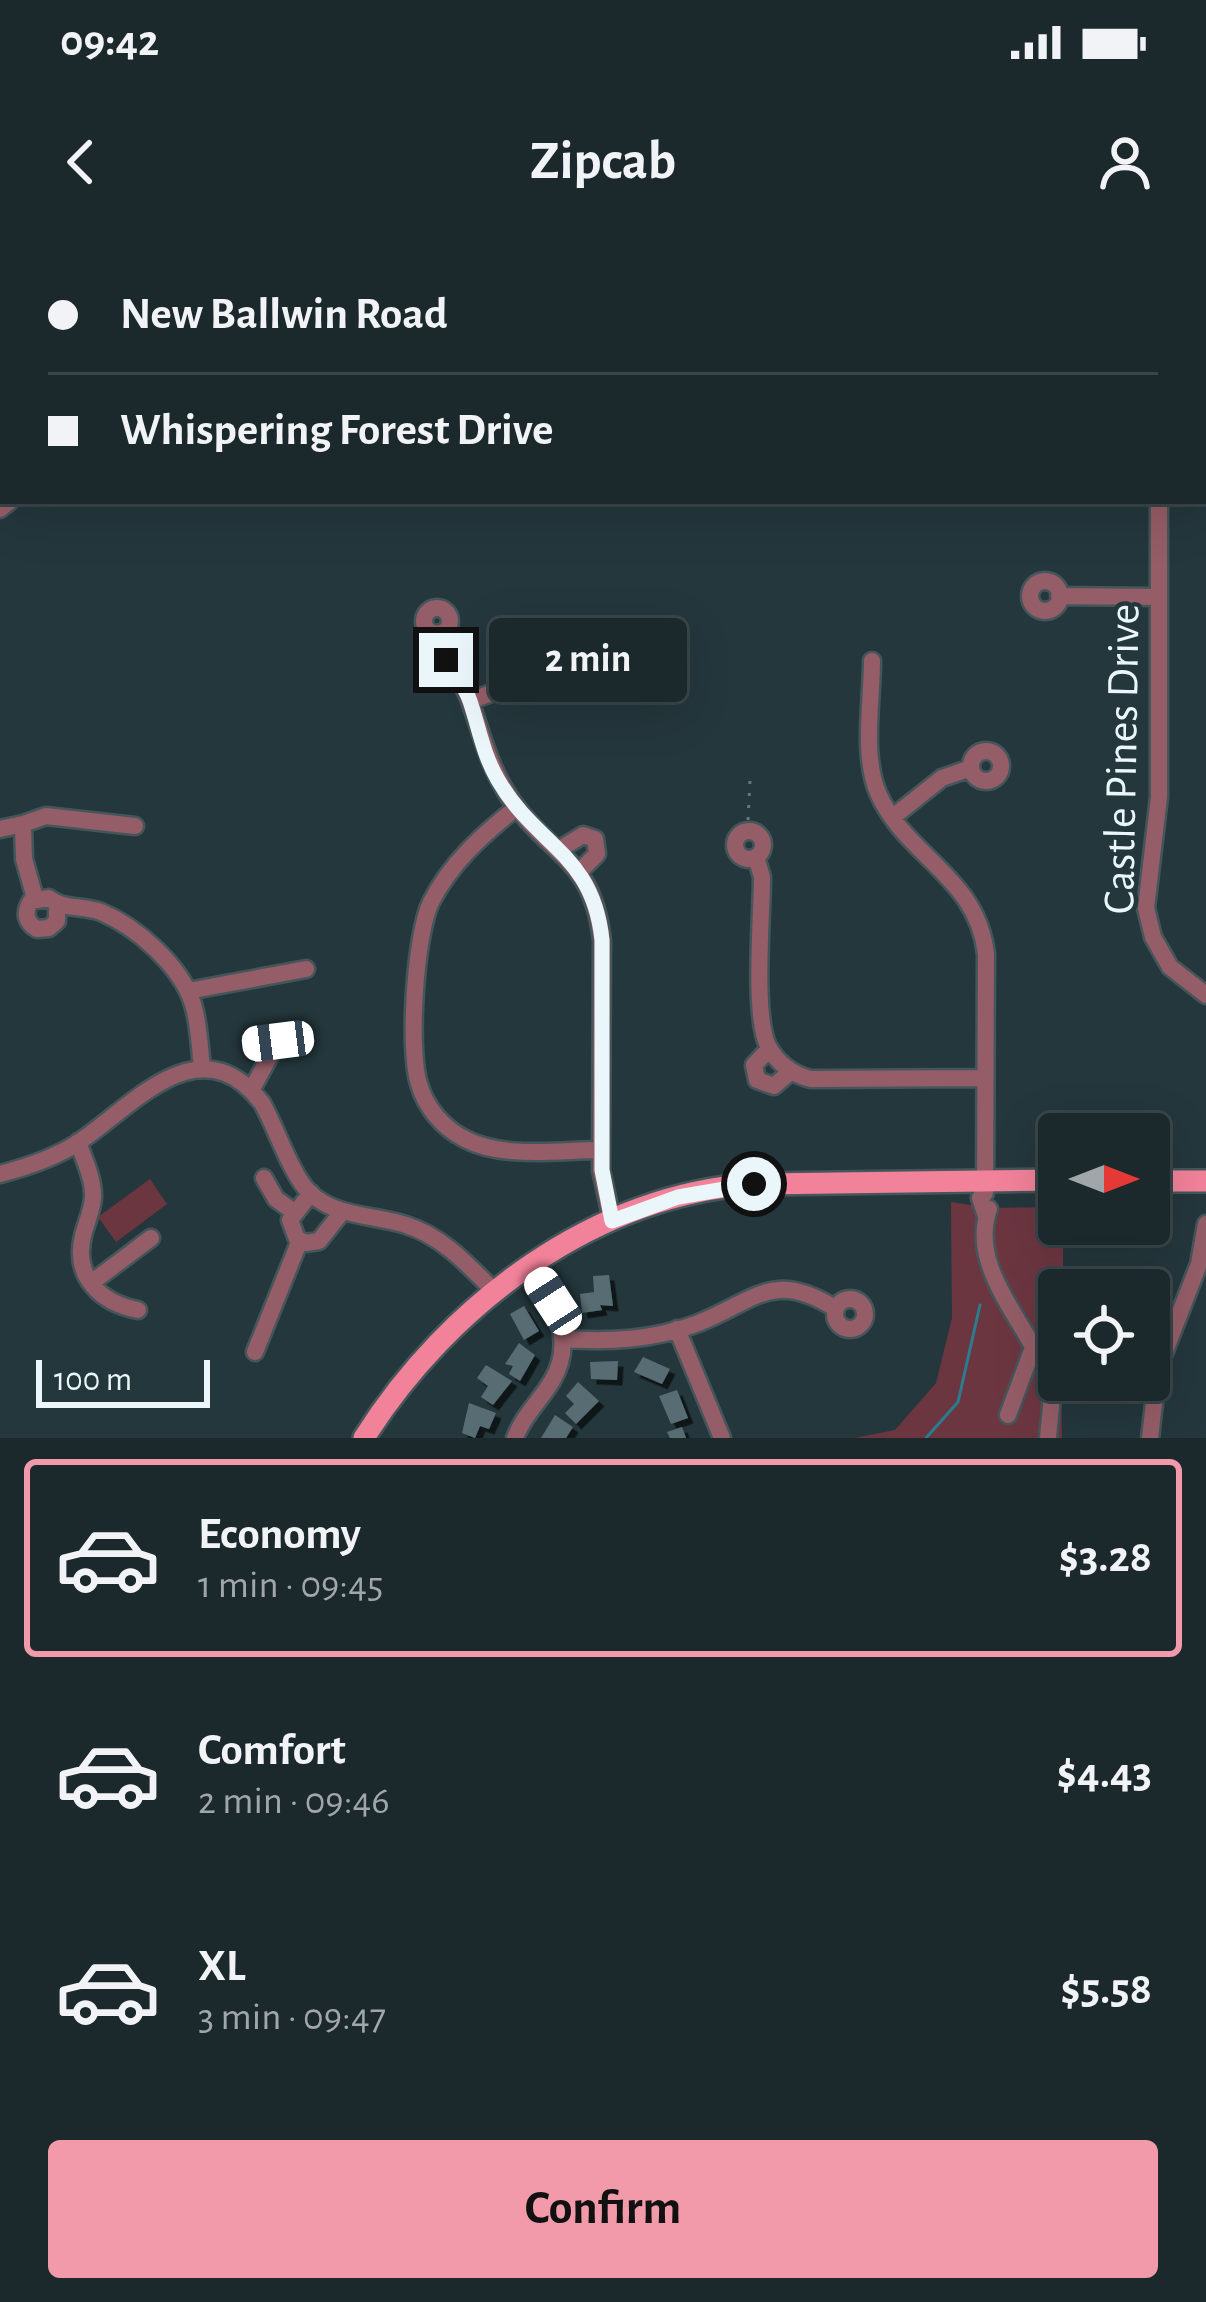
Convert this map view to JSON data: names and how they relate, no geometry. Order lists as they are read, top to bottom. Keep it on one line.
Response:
{"streets":{"street":["Castle Pines Drive"]},"scale_bar":"100 m","north":"right","page":{"status":"09:42","header":"Zipcab","banner":["New Ballwin Road","Whispering Forest Drive"],"bubble":"2 min","scale":"100 m","list":[{"name":"Economy","note":"1 min · 09:45","value":"$3.28"},{"name":"Comfort","note":"2 min · 09:46","value":"$4.43"},{"name":"XL","note":"3 min · 09:47","value":"$5.58"}],"buttons":"Confirm"}}
